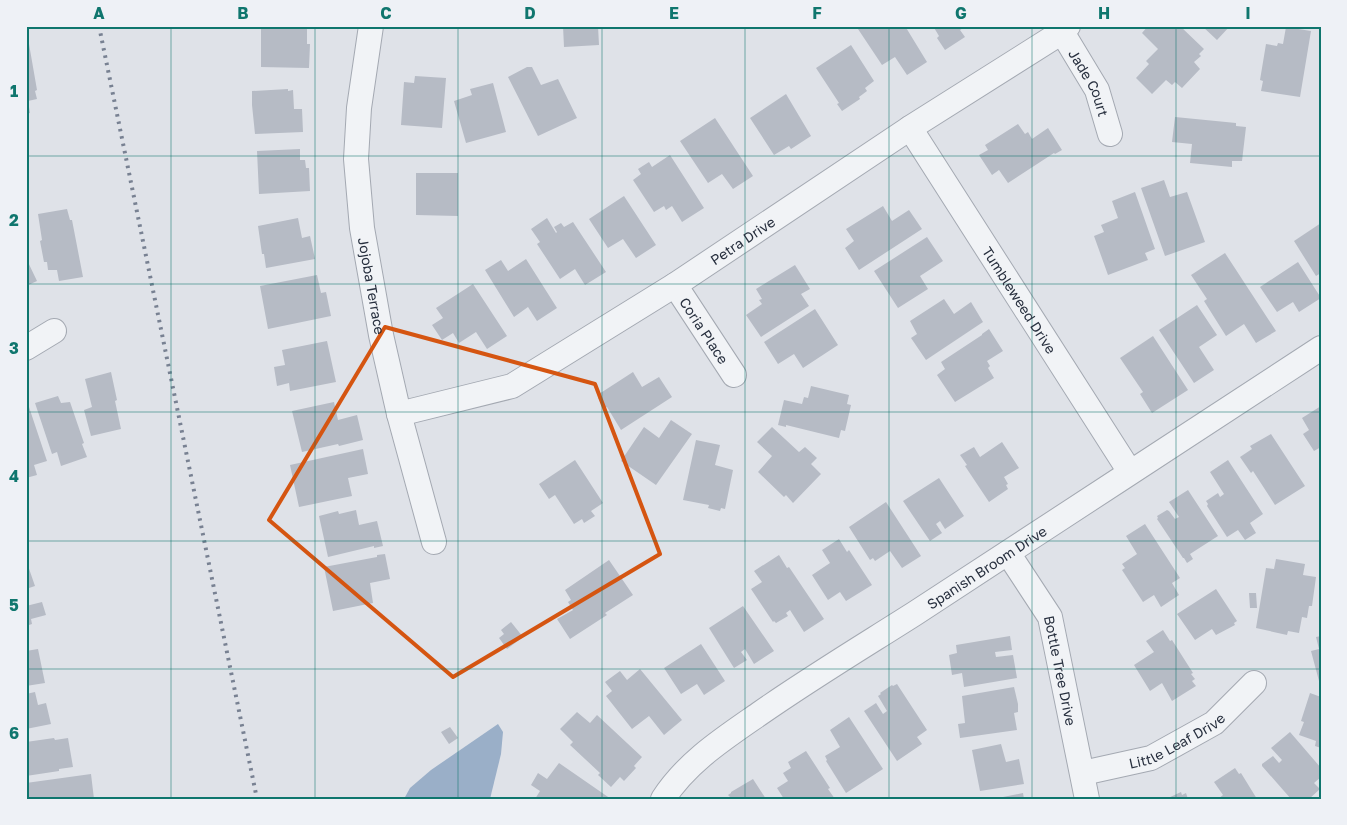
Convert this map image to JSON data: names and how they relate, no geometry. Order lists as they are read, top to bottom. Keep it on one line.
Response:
{"streets":{"street":["Jade Court","Petra Drive","Jojoba Terrace","Tumbleweed Drive","Coria Place","Spanish Broom Drive","Bottle Tree Drive","Little Leaf Drive"]},"crossings":[["Jade Court","Petra Drive"],["Petra Drive","Jojoba Terrace"],["Petra Drive","Tumbleweed Drive"],["Petra Drive","Coria Place"],["Tumbleweed Drive","Spanish Broom Drive"],["Spanish Broom Drive","Bottle Tree Drive"],["Bottle Tree Drive","Little Leaf Drive"]],"grid":{"columns":["A","B","C","D","E","F","G","H","I"],"rows":["1","2","3","4","5","6"]}}
